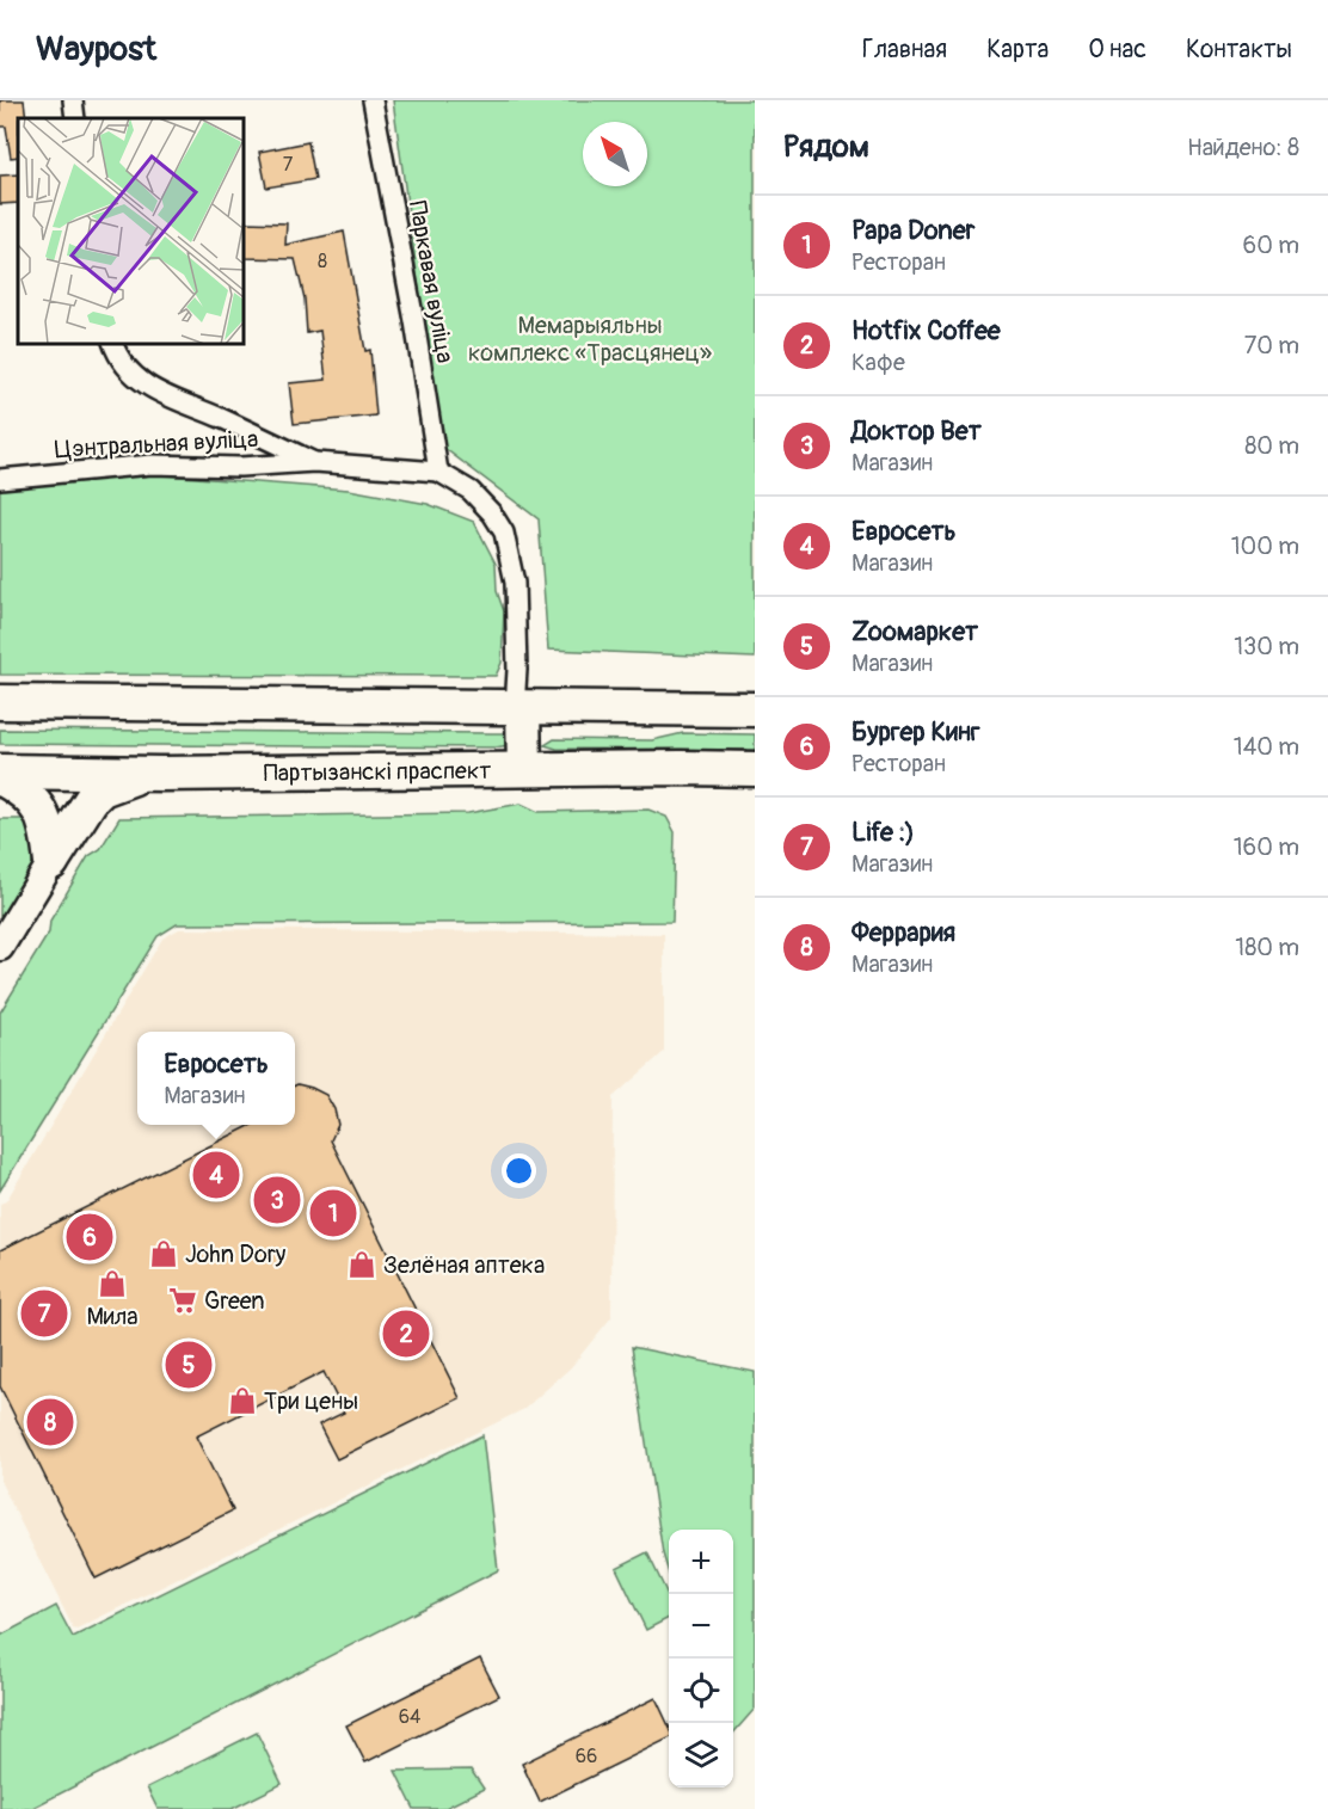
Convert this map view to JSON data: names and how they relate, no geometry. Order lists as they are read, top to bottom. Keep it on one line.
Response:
{"streets":{"highway":["Партызанскі праспект"],"street":["Паркавая вуліца","Цэнтральная вуліца"]},"crossings":[["Паркавая вуліца","Цэнтральная вуліца"]],"parks":["Мемарыяльны комплекс «Трасцянец»"],"places":{"shop":["John Dory","Зелёная аптека","Мила","Три цены"],"supermarket":["Green"]},"house_numbers":["7","8","64","66"],"north":"top left","page":{"header":"Waypost","nav":["Главная","Карта","О нас","Контакты"],"heading":["Рядом","Найдено: 8"],"list":[{"mark":"1","name":"Papa Doner","note":"Ресторан","value":"60 m"},{"mark":"2","name":"Hotfix Coffee","note":"Кафе","value":"70 m"},{"mark":"3","name":"Доктор Вет","note":"Магазин","value":"80 m"},{"mark":"4","name":"Евросеть","note":"Магазин","value":"100 m"},{"mark":"5","name":"Zooмаркет","note":"Магазин","value":"130 m"},{"mark":"6","name":"Бургер Кинг","note":"Ресторан","value":"140 m"},{"mark":"7","name":"Life :)","note":"Магазин","value":"160 m"},{"mark":"8","name":"Феррария","note":"Магазин","value":"180 m"}],"popup":["Евросеть","Магазин"],"pins":["4","3","1","6","7","2","5","8"],"map_buttons":["+","−"]}}
